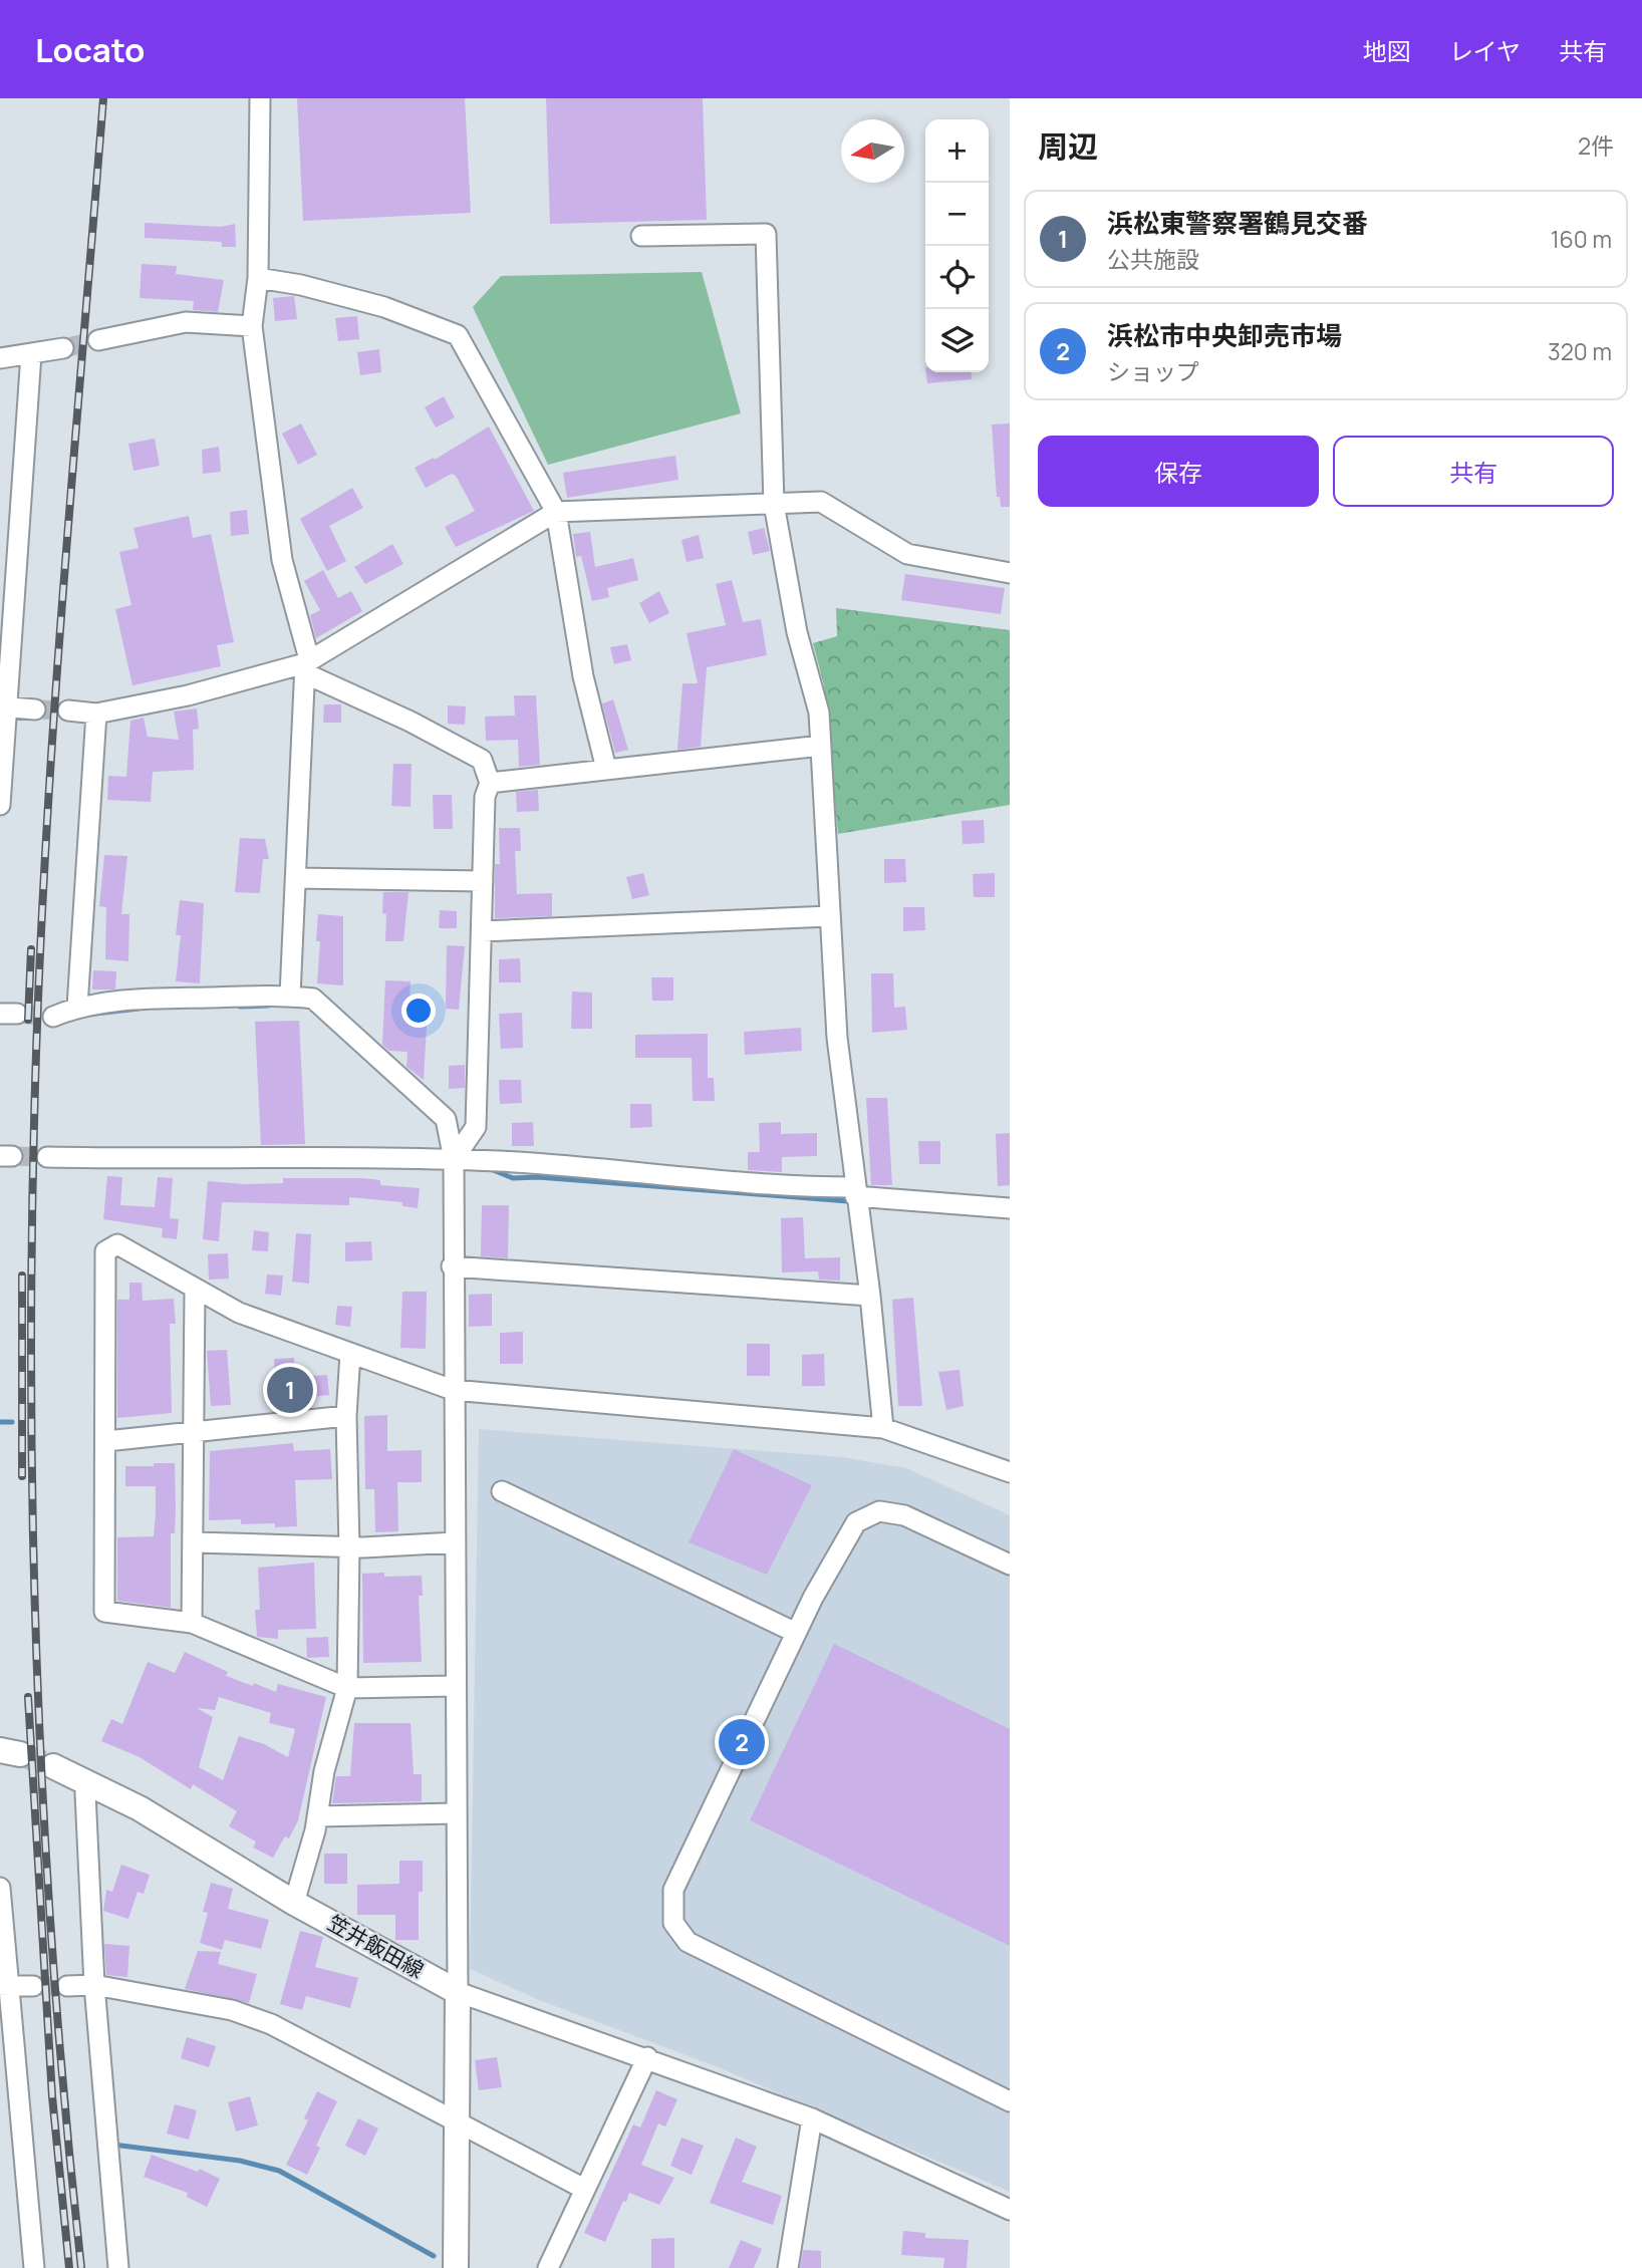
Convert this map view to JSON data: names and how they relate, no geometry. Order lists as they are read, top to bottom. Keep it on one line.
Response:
{"streets":{"main road":["笠井飯田線"]},"north":"left","page":{"header":"Locato","nav":["地図","レイヤ","共有"],"heading":["周辺","2件"],"map_buttons":["+","−"],"list":[{"mark":"1","name":"浜松東警察署鶴見交番","note":"公共施設","value":"160 m"},{"mark":"2","name":"浜松市中央卸売市場","note":"ショップ","value":"320 m"}],"buttons":["保存","共有"],"pins":["1","2"]}}
